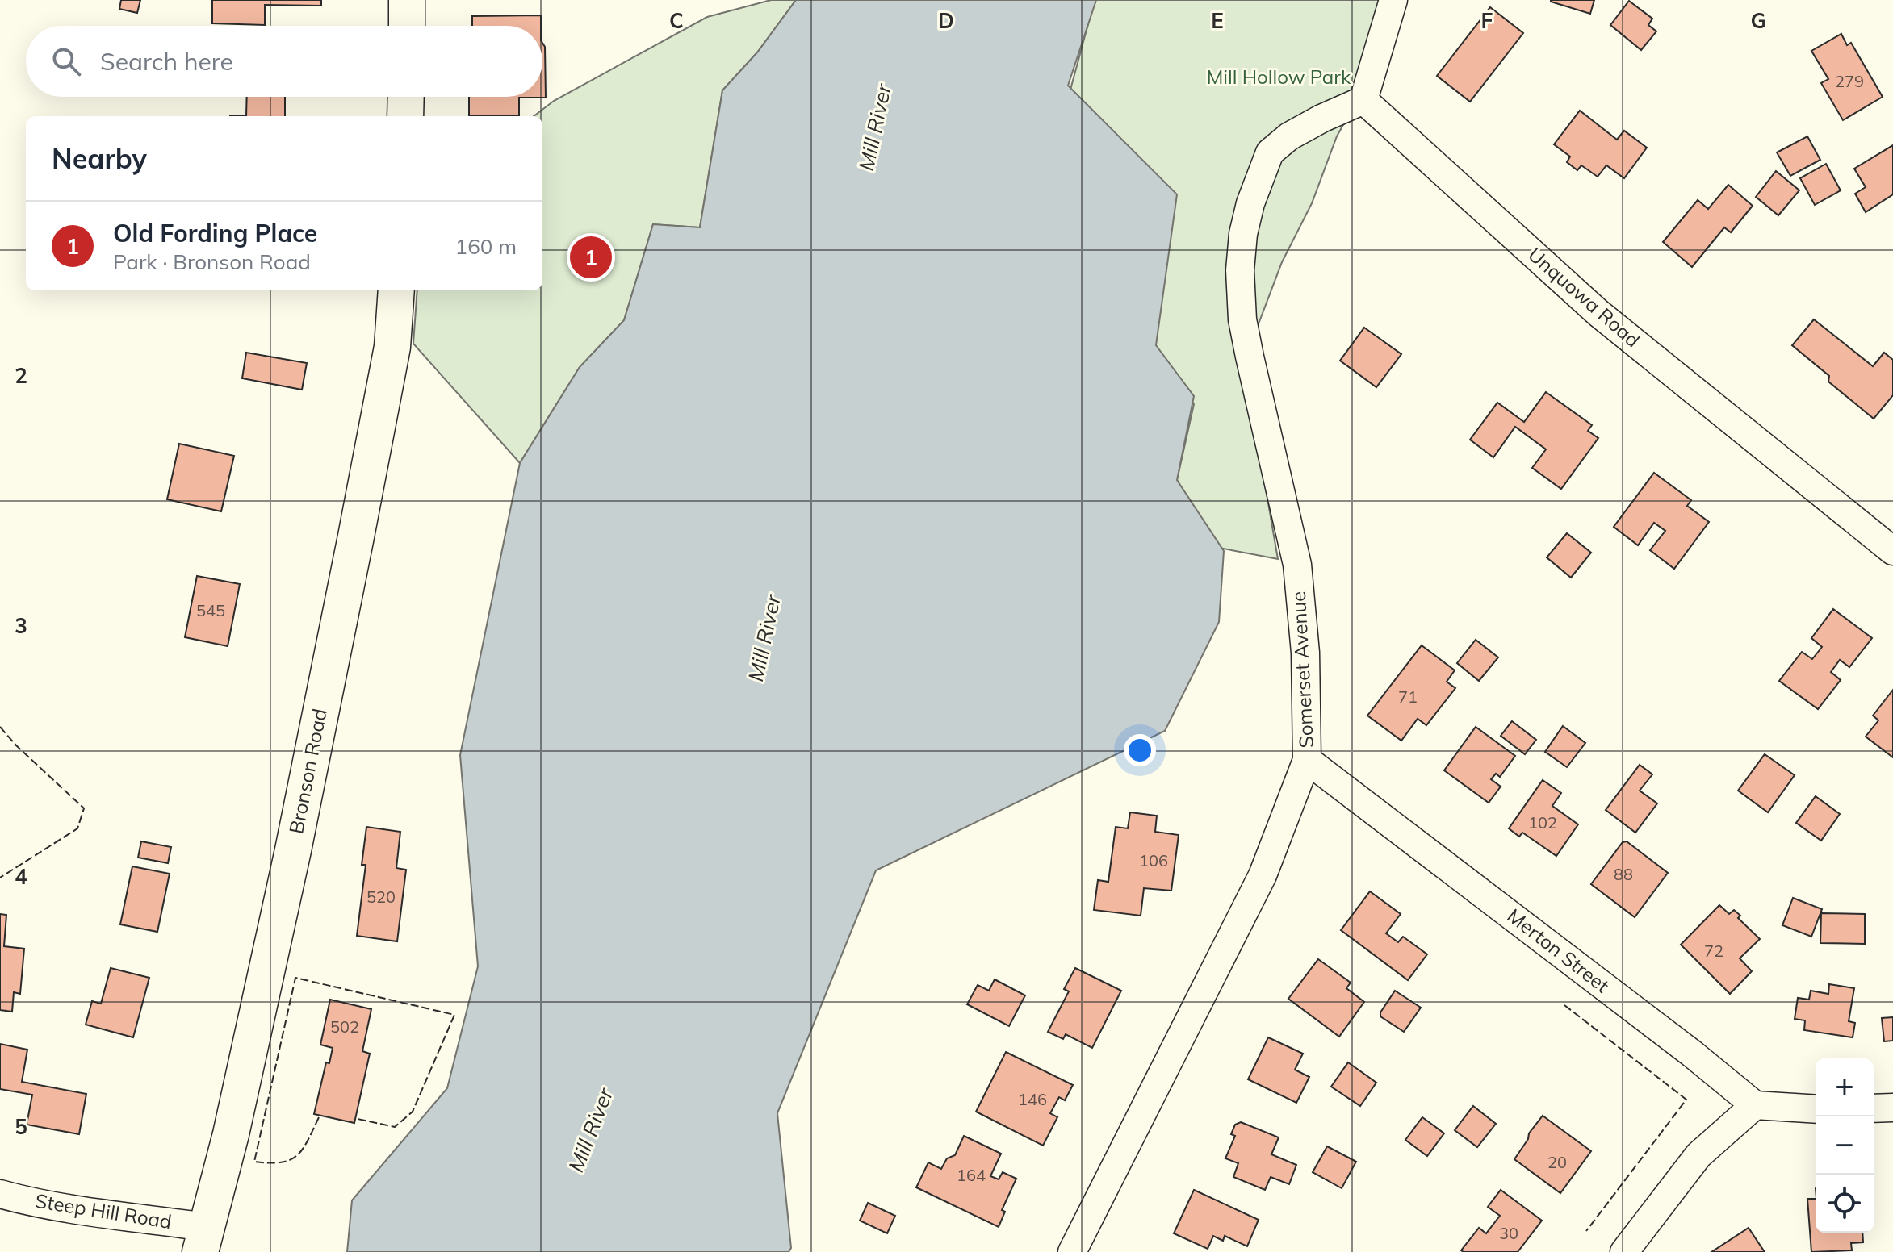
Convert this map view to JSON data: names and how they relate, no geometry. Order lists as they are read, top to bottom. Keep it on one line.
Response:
{"streets":{"main road":["Bronson Road"],"street":["Unquowa Road","Somerset Avenue","Merton Street","Steep Hill Road"]},"crossings":[["Unquowa Road","Somerset Avenue"],["Somerset Avenue","Merton Street"],["Bronson Road","Steep Hill Road"]],"water":["Mill River"],"parks":["Mill Hollow Park"],"house_numbers":["279","545","71","102","106","88","520","72","502","146","20","164","30"],"page":{"search":"Search here","heading":"Nearby","list":[{"mark":"1","name":"Old Fording Place","note":"Park · Bronson Road","value":"160 m"}],"pins":"1","map_buttons":["+","−"]},"grid":{"columns":["C","D","E","F","G"],"rows":["2","3","4","5"]}}
